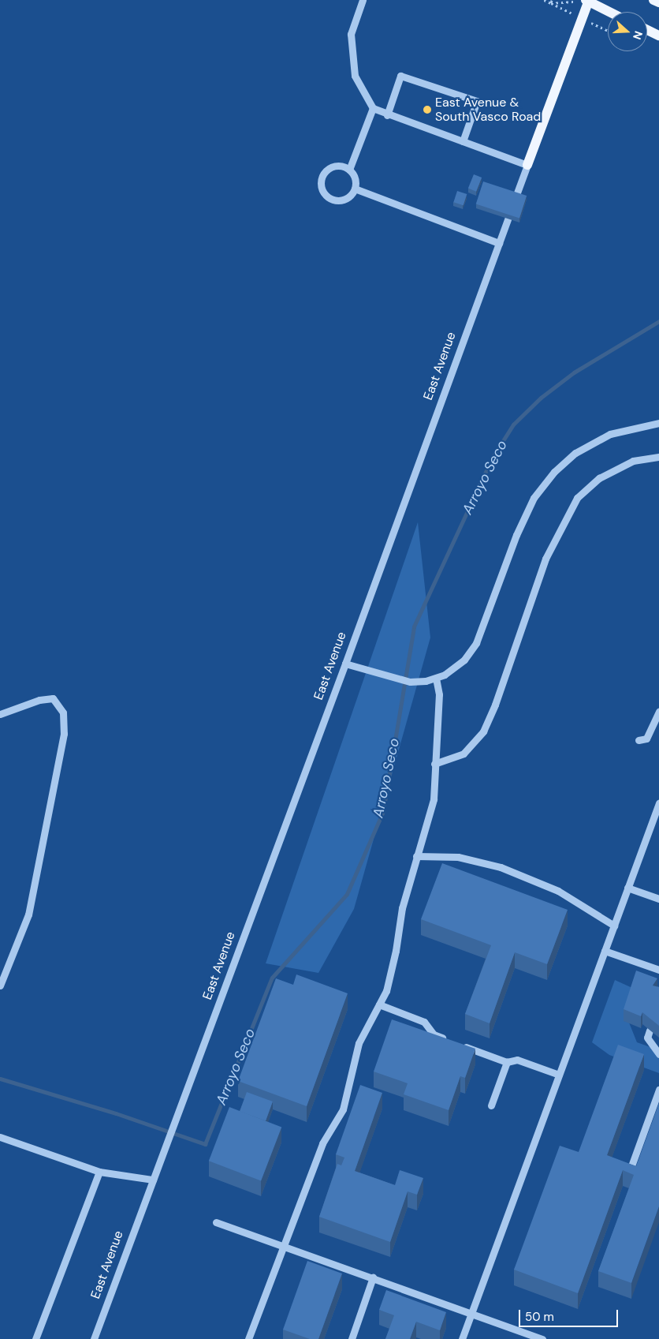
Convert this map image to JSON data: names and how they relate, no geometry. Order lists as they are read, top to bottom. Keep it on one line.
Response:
{"streets":{"main road":["East Avenue"]},"water":["Arroyo Seco"],"places":["East Avenue & South Vasco Road"],"scale_bar":"50 m","north":"right"}
